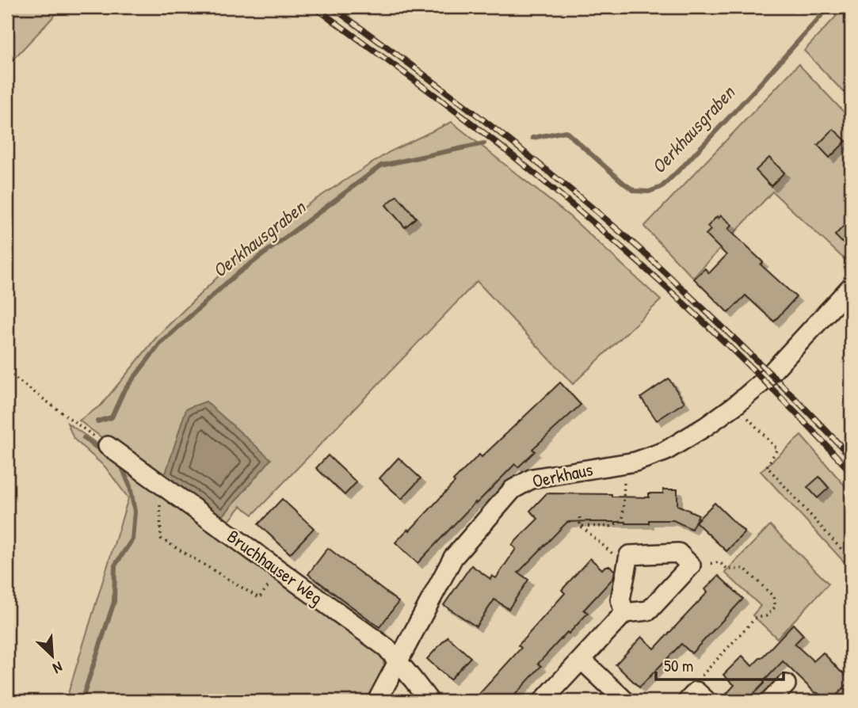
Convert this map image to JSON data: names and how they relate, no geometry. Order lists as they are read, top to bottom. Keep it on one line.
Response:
{"streets":{"street":["Oerkhaus","Bruchhauser Weg"]},"crossings":[["Oerkhaus","Bruchhauser Weg"]],"water":["Oerkhausgraben"],"scale_bar":"50 m","north":"bottom right"}
